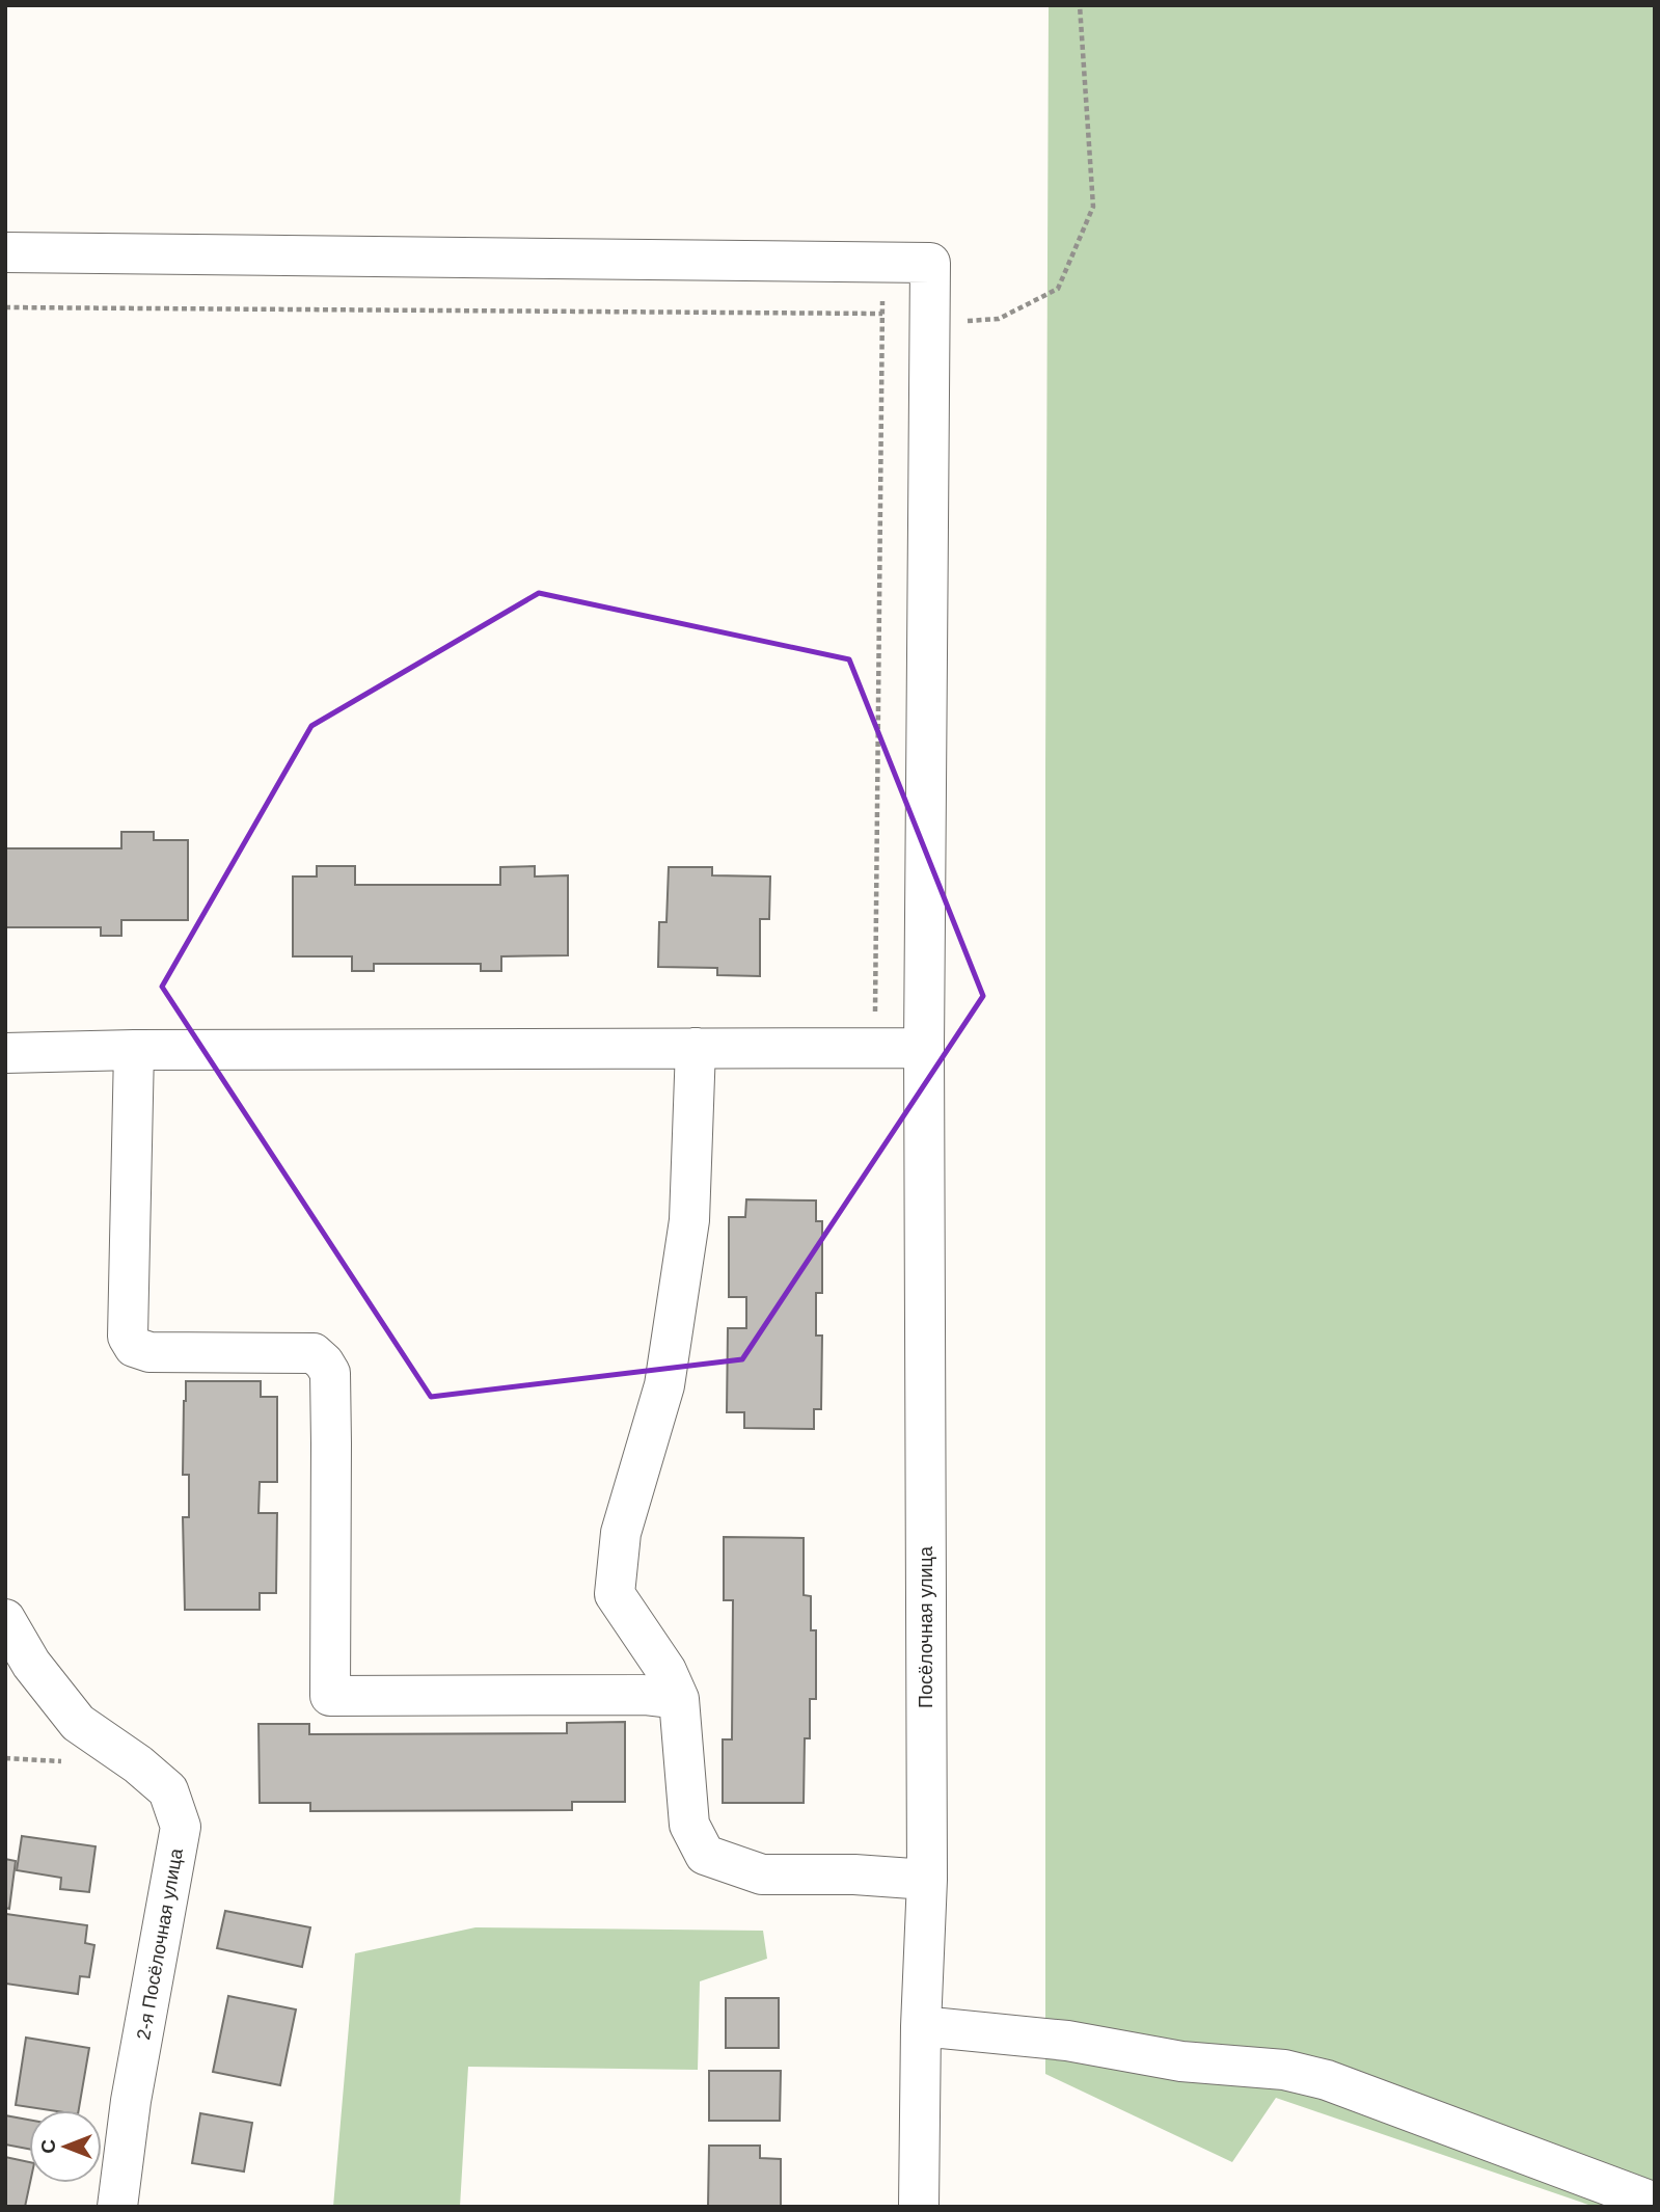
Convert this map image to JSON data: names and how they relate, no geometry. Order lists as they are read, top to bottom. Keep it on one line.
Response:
{"streets":{"street":["Посёлочная улица","2-я Посёлочная улица"]},"north":"left"}
